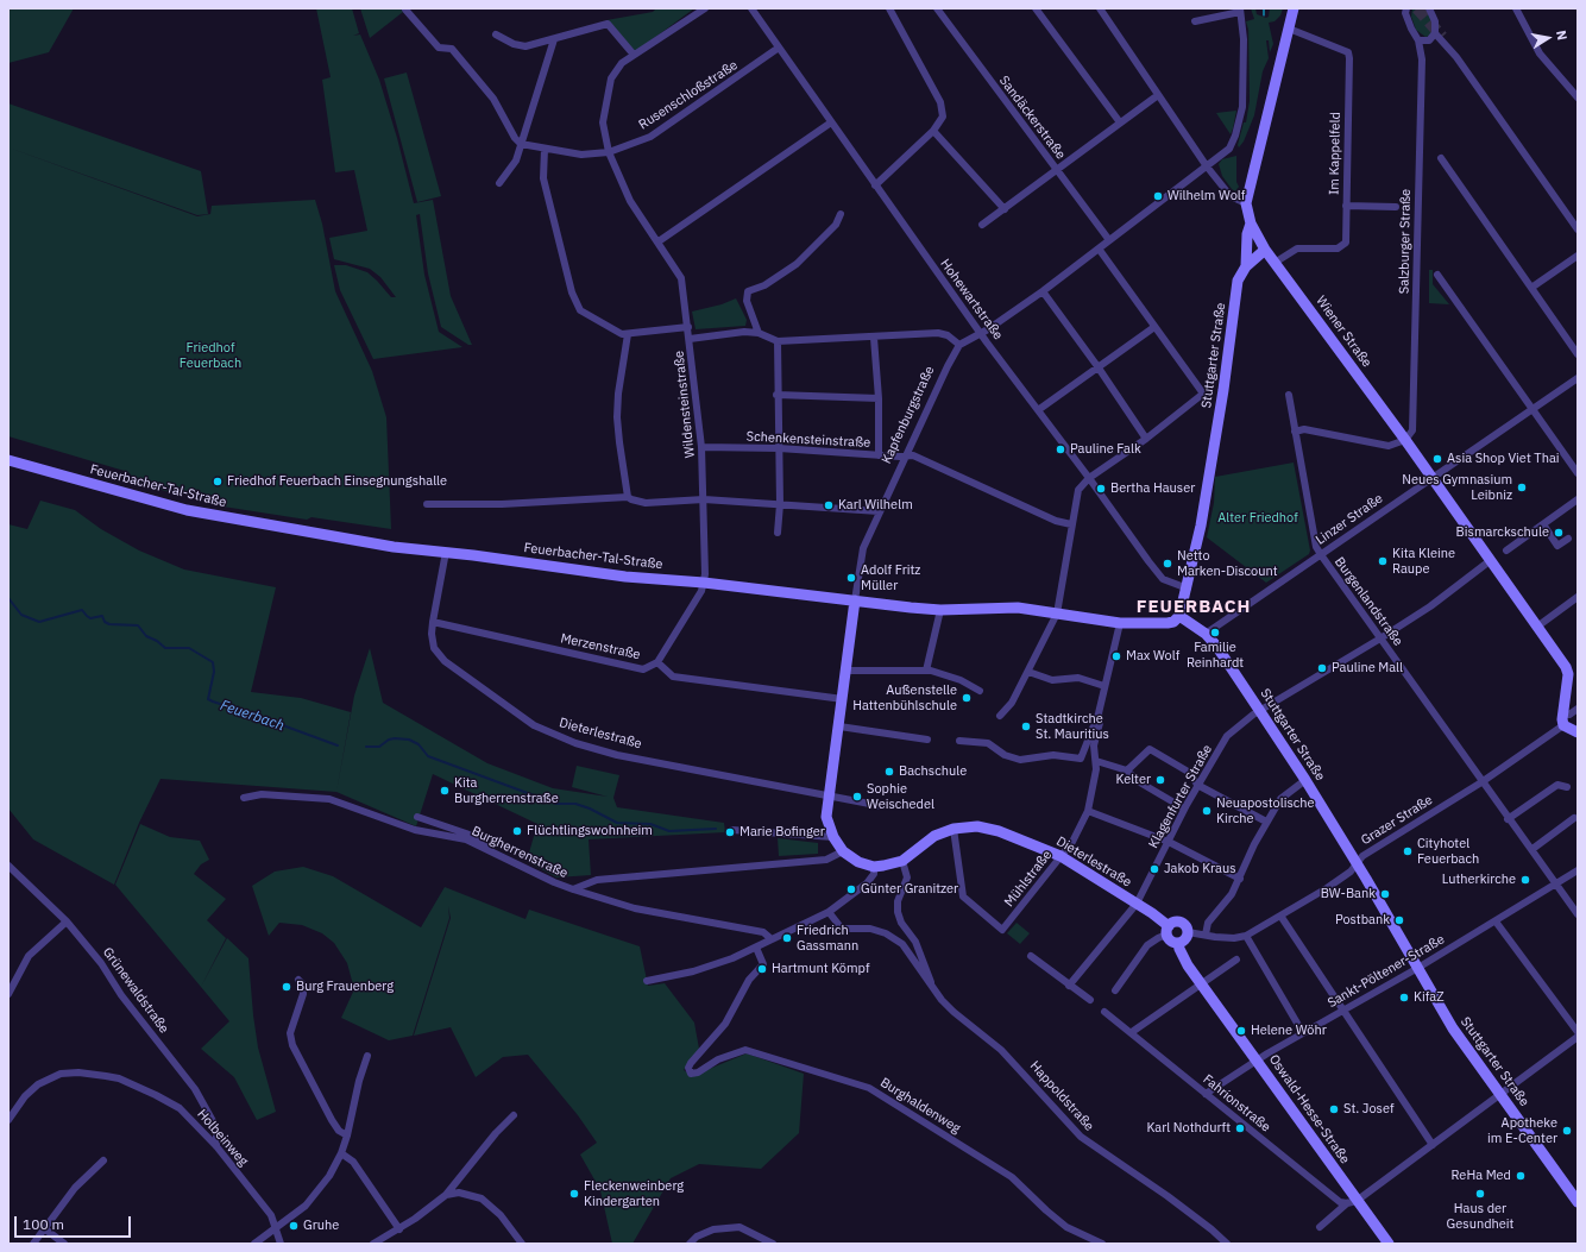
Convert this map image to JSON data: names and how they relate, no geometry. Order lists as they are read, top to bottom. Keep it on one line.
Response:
{"streets":{"main road":["Wiener Straße","Stuttgarter Straße","Kapfenburgstraße","Feuerbacher-Tal-Straße","Dieterlestraße","Oswald-Hesse-Straße"],"street":["Rusenschloßstraße","Sandäckerstraße","Im Kappelfeld","Salzburger Straße","Hohewartstraße","Wildensteinstraße","Schenkensteinstraße","Linzer Straße","Burgenlandstraße","Merzenstraße","Klagenfurter Straße","Grazer Straße","Burgherrenstraße","Mühlstraße","Sankt-Pöltener-Straße","Grünewaldstraße","Happoldstraße","Fahrionstraße","Burghaldenweg","Holbeinweg"]},"crossings":[["Rusenschloßstraße","Hohewartstraße"],["Rusenschloßstraße","Wildensteinstraße"],["Im Kappelfeld","Wiener Straße"],["Salzburger Straße","Wiener Straße"],["Hohewartstraße","Stuttgarter Straße"],["Wiener Straße","Stuttgarter Straße"],["Wiener Straße","Linzer Straße"],["Wiener Straße","Klagenfurter Straße"],["Stuttgarter Straße","Feuerbacher-Tal-Straße"],["Stuttgarter Straße","Linzer Straße"],["Stuttgarter Straße","Klagenfurter Straße"],["Stuttgarter Straße","Grazer Straße"],["Stuttgarter Straße","Sankt-Pöltener-Straße"],["Wildensteinstraße","Schenkensteinstraße"],["Wildensteinstraße","Feuerbacher-Tal-Straße"],["Wildensteinstraße","Merzenstraße"],["Kapfenburgstraße","Schenkensteinstraße"],["Kapfenburgstraße","Feuerbacher-Tal-Straße"],["Kapfenburgstraße","Merzenstraße"],["Kapfenburgstraße","Dieterlestraße"],["Kapfenburgstraße","Burgherrenstraße"],["Feuerbacher-Tal-Straße","Dieterlestraße"],["Feuerbacher-Tal-Straße","Mühlstraße"],["Linzer Straße","Burgenlandstraße"],["Burgenlandstraße","Klagenfurter Straße"],["Burgenlandstraße","Grazer Straße"],["Burgenlandstraße","Sankt-Pöltener-Straße"],["Merzenstraße","Dieterlestraße"],["Dieterlestraße","Klagenfurter Straße"],["Dieterlestraße","Mühlstraße"],["Dieterlestraße","Happoldstraße"],["Dieterlestraße","Oswald-Hesse-Straße"],["Klagenfurter Straße","Oswald-Hesse-Straße"],["Grazer Straße","Oswald-Hesse-Straße"],["Sankt-Pöltener-Straße","Fahrionstraße"],["Sankt-Pöltener-Straße","Oswald-Hesse-Straße"],["Grünewaldstraße","Holbeinweg"],["Fahrionstraße","Oswald-Hesse-Straße"]],"districts":["FEUERBACH"],"water":["Feuerbach"],"parks":["Friedhof Feuerbach","Alter Friedhof"],"places":["Wilhelm Wolf","Pauline Falk","Asia Shop Viet Thai","Friedhof Feuerbach Einsegnungshalle","Neues Gymnasium Leibniz","Bertha Hauser","Karl Wilhelm","Bismarckschule","Kita Kleine Raupe","Netto Marken-Discount","Adolf Fritz Müller","Familie Reinhardt","Max Wolf","Pauline Mall","Außenstelle Hattenbühlschule","Stadtkirche St. Mauritius","Bachschule","Kelter","Kita Burgherrenstraße","Sophie Weischedel","Neuapostolische Kirche","Flüchtlingswohnheim","Marie Bofinger","Cityhotel Feuerbach","Jakob Kraus","Lutherkirche","Günter Granitzer","BW-Bank","Postbank","Friedrich Gassmann","Hartmunt Kömpf","Burg Frauenberg","KifaZ","Helene Wöhr","St. Josef","Karl Nothdurft","Apotheke im E-Center","ReHa Med","Fleckenweinberg Kindergarten","Haus der Gesundheit","Gruhe"],"scale_bar":"100 m","north":"right"}
